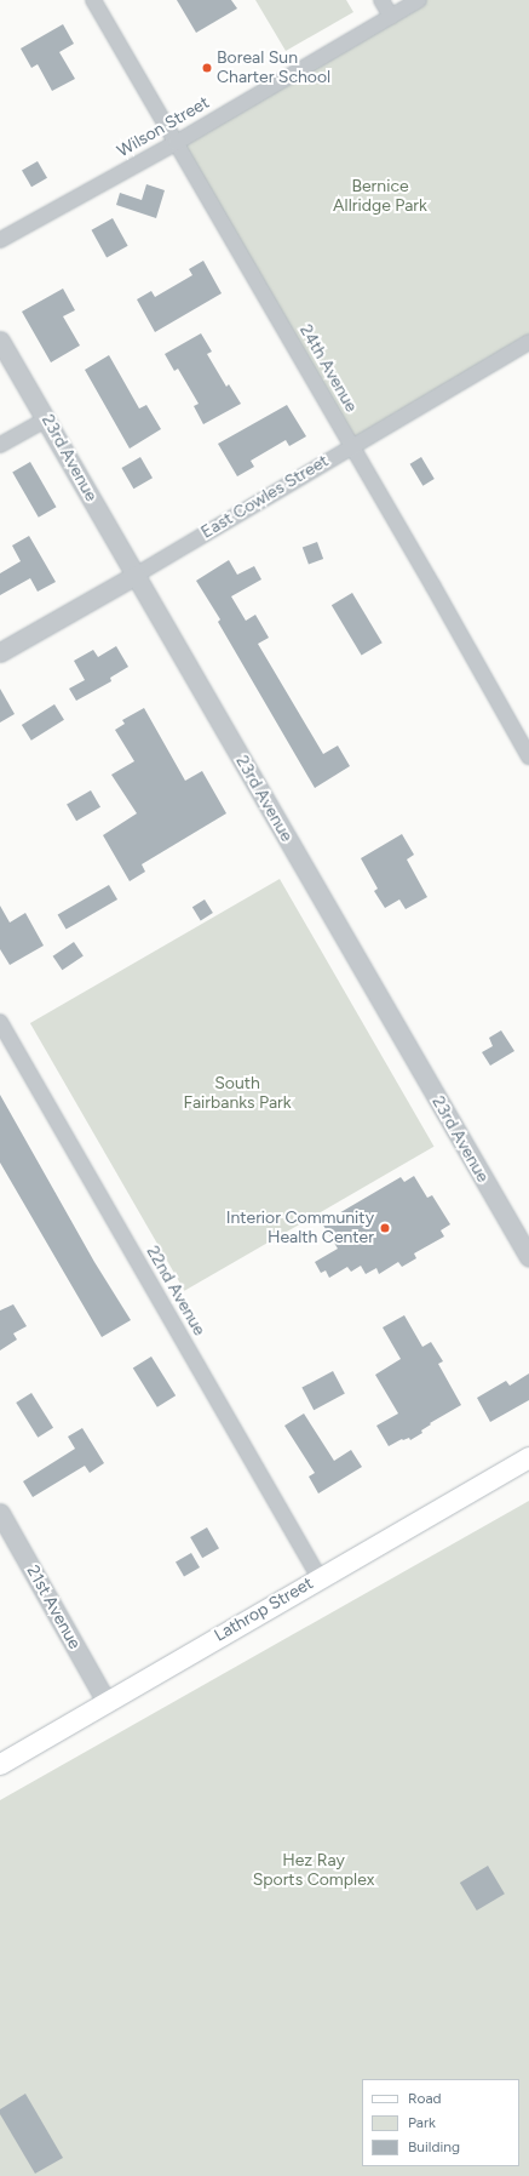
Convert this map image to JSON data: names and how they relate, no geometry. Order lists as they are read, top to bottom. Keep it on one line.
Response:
{"streets":{"main road":["Lathrop Street"],"street":["Wilson Street","24th Avenue","23rd Avenue","East Cowles Street","22nd Avenue","21st Avenue"]},"crossings":[["Wilson Street","24th Avenue"],["24th Avenue","East Cowles Street"],["23rd Avenue","East Cowles Street"],["22nd Avenue","Lathrop Street"],["21st Avenue","Lathrop Street"]],"parks":["Bernice Allridge Park","South Fairbanks Park","Hez Ray Sports Complex"],"places":["Boreal Sun Charter School","Interior Community Health Center"],"legend":["Road","Park","Building"]}
